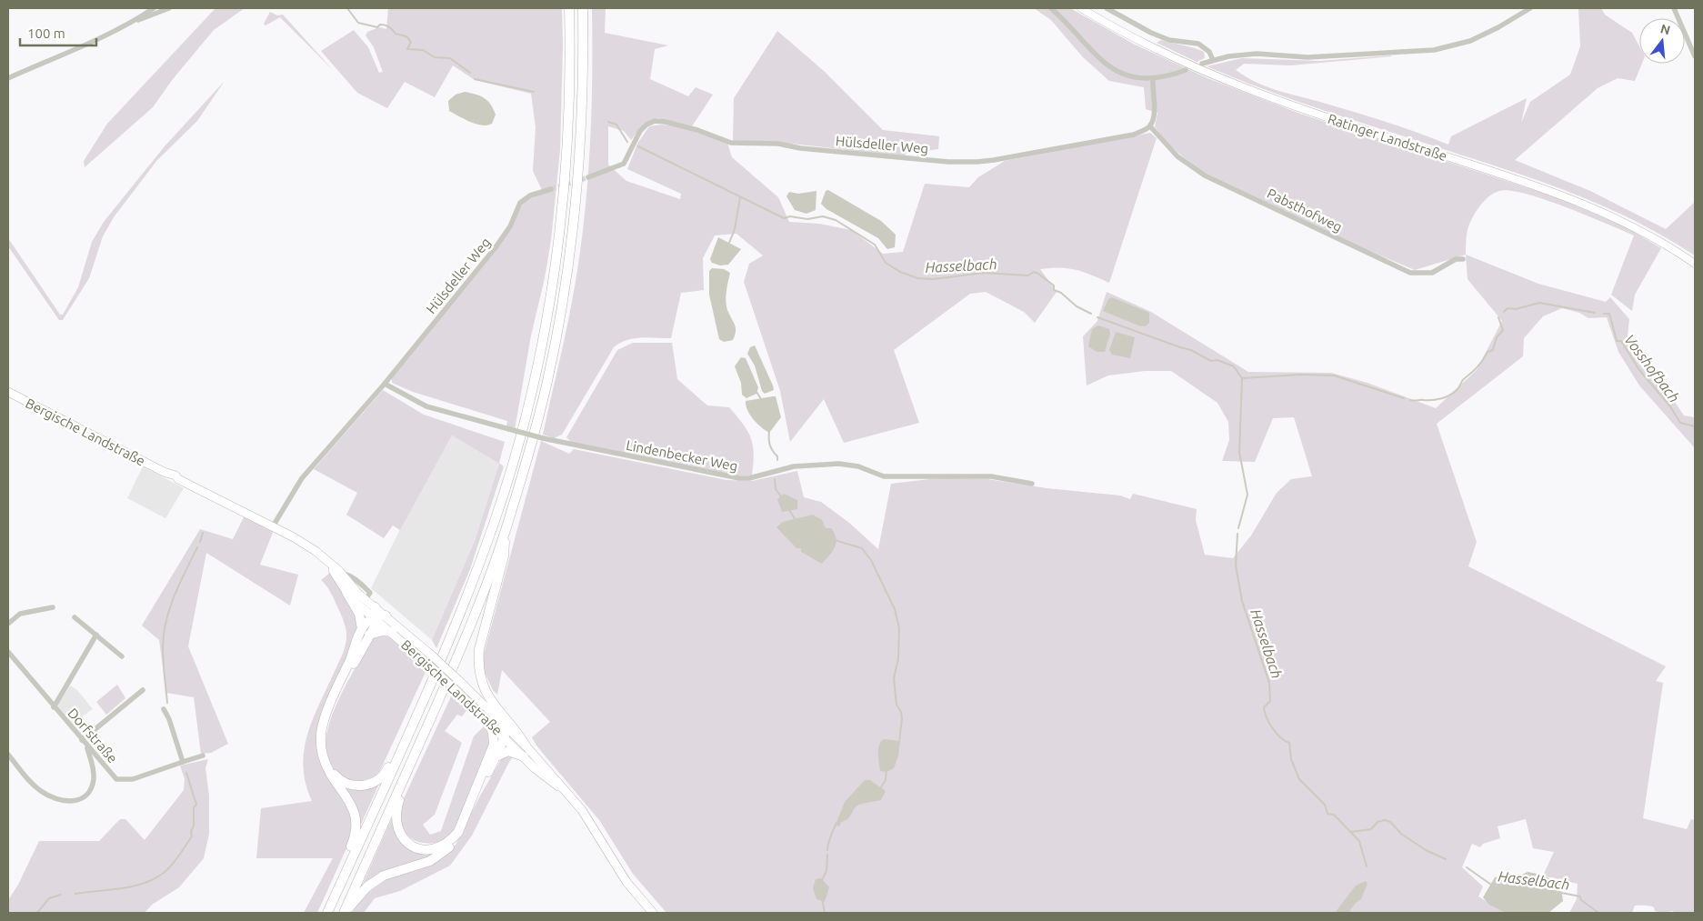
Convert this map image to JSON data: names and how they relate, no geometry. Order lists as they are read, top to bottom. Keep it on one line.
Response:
{"streets":{"main road":["Ratinger Landstraße","Bergische Landstraße"],"street":["Hülsdeller Weg","Pabsthofweg","Lindenbecker Weg","Dorfstraße"]},"crossings":[["Hülsdeller Weg","Pabsthofweg"],["Hülsdeller Weg","Bergische Landstraße"],["Hülsdeller Weg","Lindenbecker Weg"]],"water":["Hasselbach","Vosshofbach"],"scale_bar":"100 m","north":"top"}
